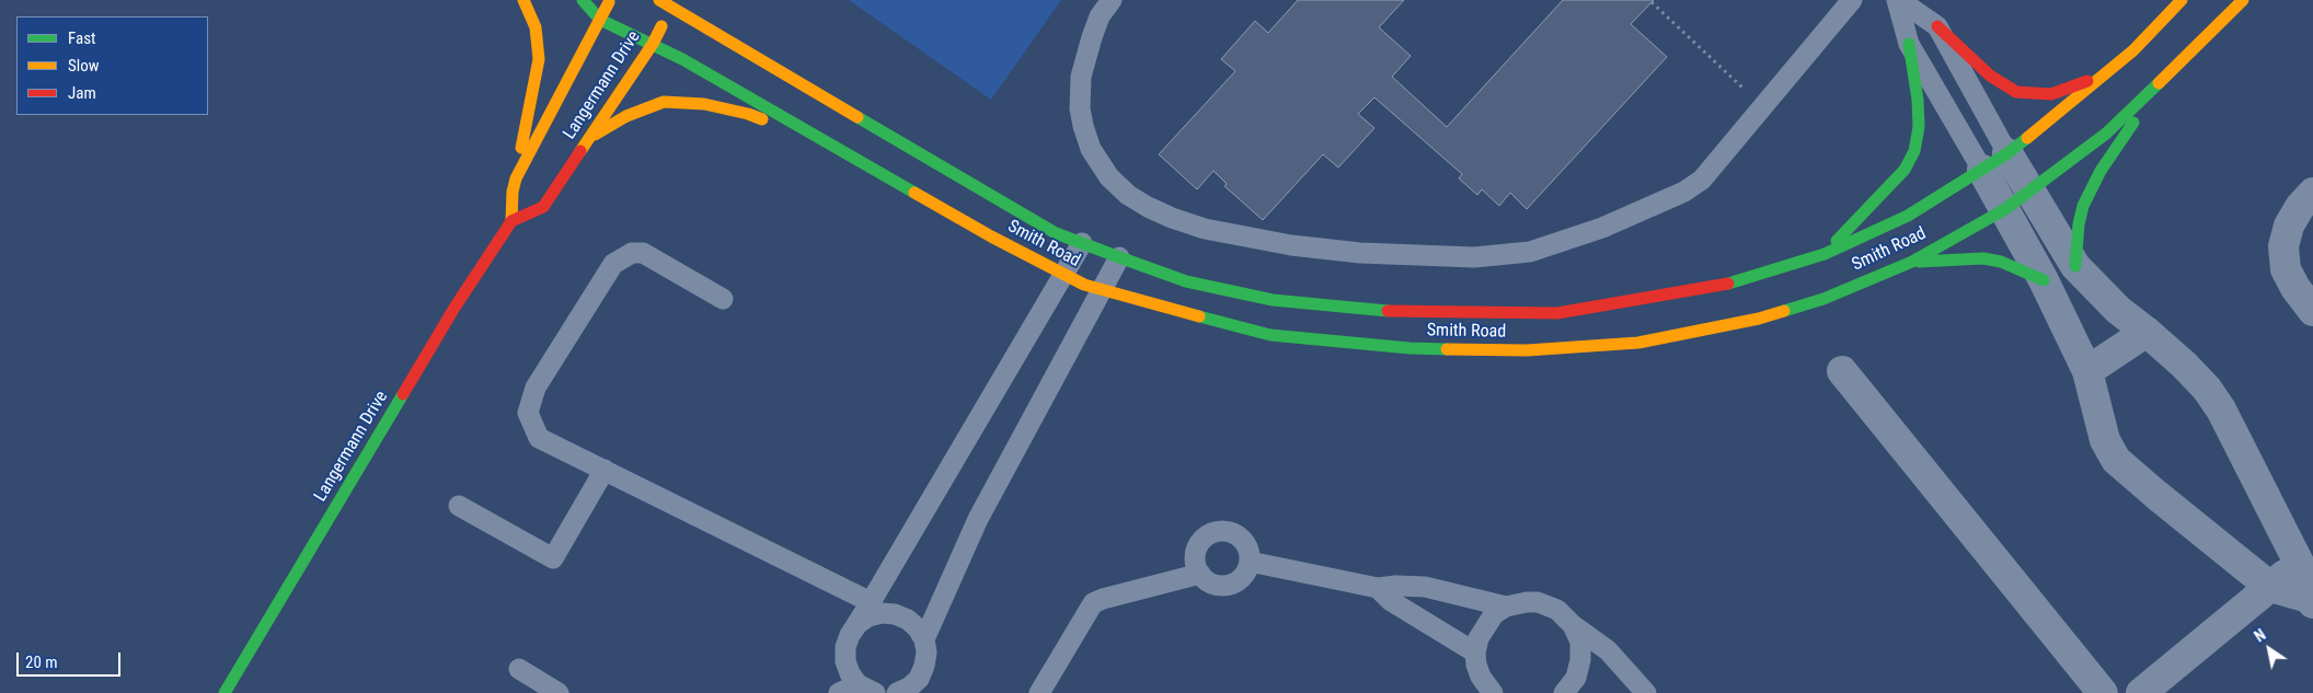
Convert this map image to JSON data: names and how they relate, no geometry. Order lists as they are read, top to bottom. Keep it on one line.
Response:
{"streets":{"main road":["Langermann Drive","Smith Road"]},"crossings":[["Langermann Drive","Smith Road"]],"legend":["Fast","Slow","Jam"],"scale_bar":"20 m","north":"top left"}
